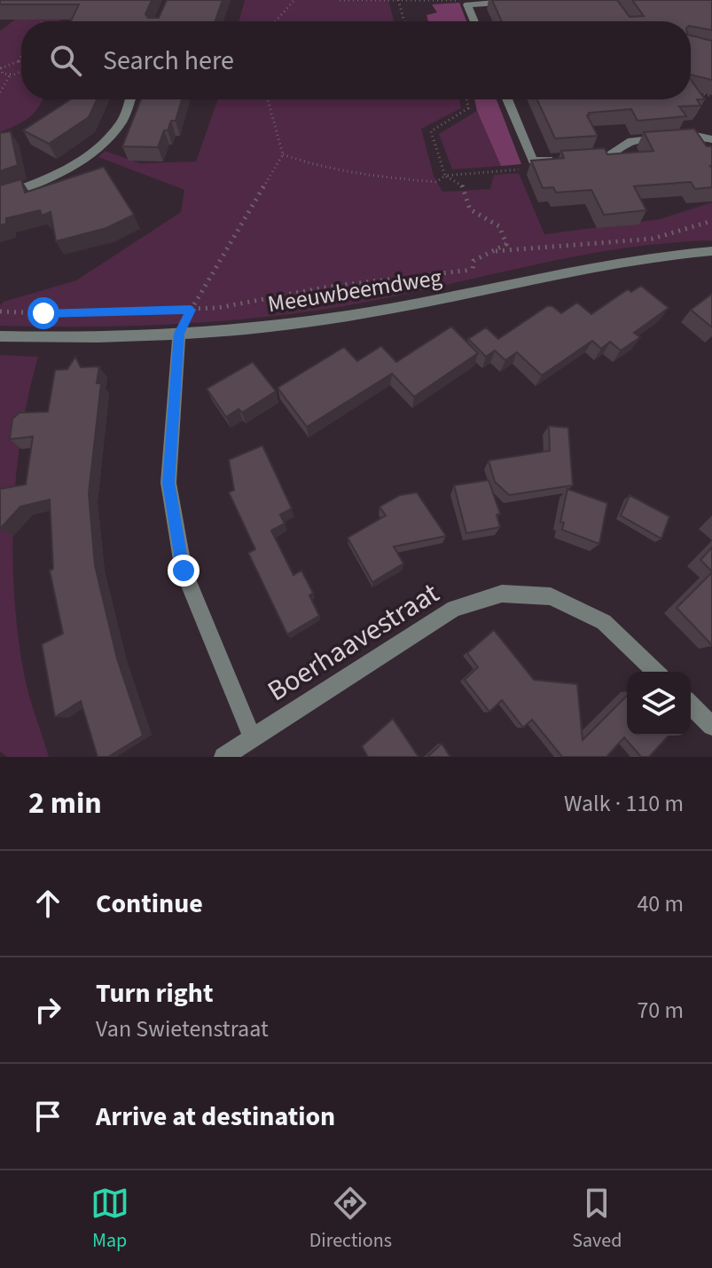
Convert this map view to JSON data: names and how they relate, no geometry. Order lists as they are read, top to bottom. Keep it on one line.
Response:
{"streets":{"street":["Meeuwbeemdweg","Boerhaavestraat"]},"page":{"search":"Search here","heading":["2 min","Walk · 110 m"],"list":[["Continue","40 m"],["Turn right","Van Swietenstraat","70 m"],"Arrive at destination"],"nav":["Map","Directions","Saved"]}}
